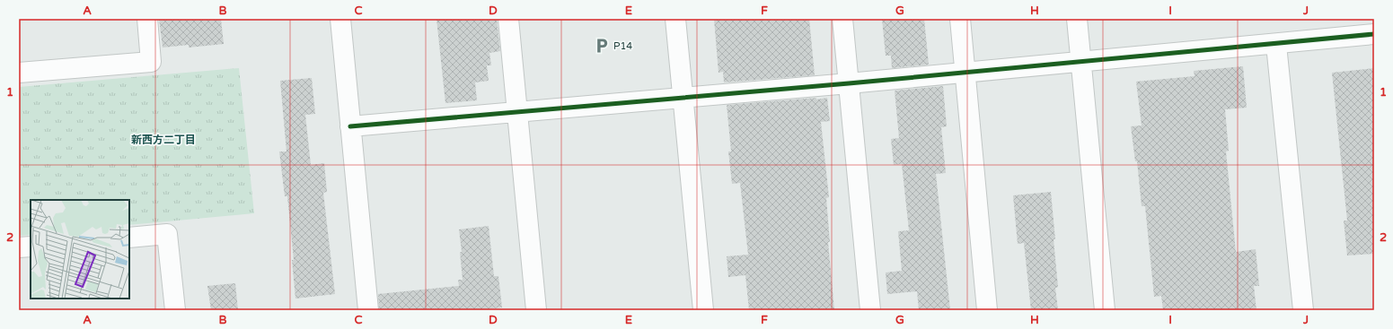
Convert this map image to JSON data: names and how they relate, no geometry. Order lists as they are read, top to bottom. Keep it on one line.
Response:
{"districts":["新西方二丁目"],"places":{"parking":["P14"]},"grid":{"columns":["A","B","C","D","E","F","G","H","I","J"],"rows":["1","2"]}}
